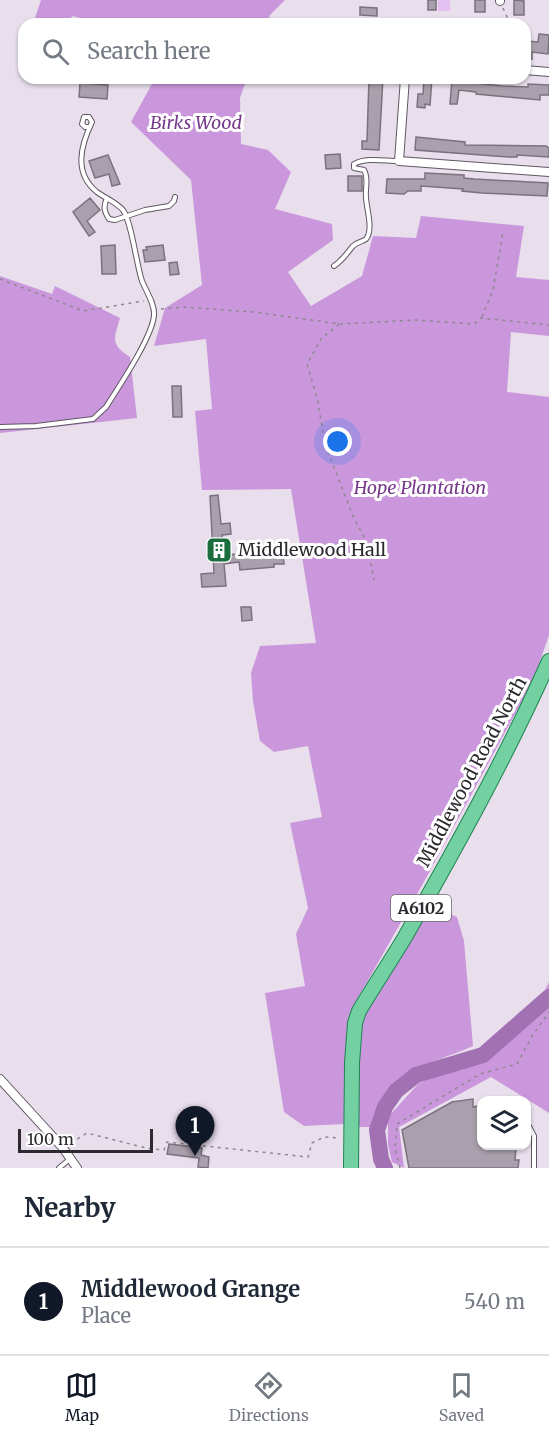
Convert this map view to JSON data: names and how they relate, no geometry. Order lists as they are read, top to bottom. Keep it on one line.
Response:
{"streets":{"main road":["Middlewood Road North","A6102"]},"parks":["Birks Wood","Hope Plantation"],"places":{"building":["Middlewood Hall"]},"scale_bar":"100 m","page":{"search":"Search here","pins":"1","scale":"100 m","heading":"Nearby","list":[{"mark":"1","name":"Middlewood Grange","note":"Place","value":"540 m"}],"nav":["Map","Directions","Saved"]}}
